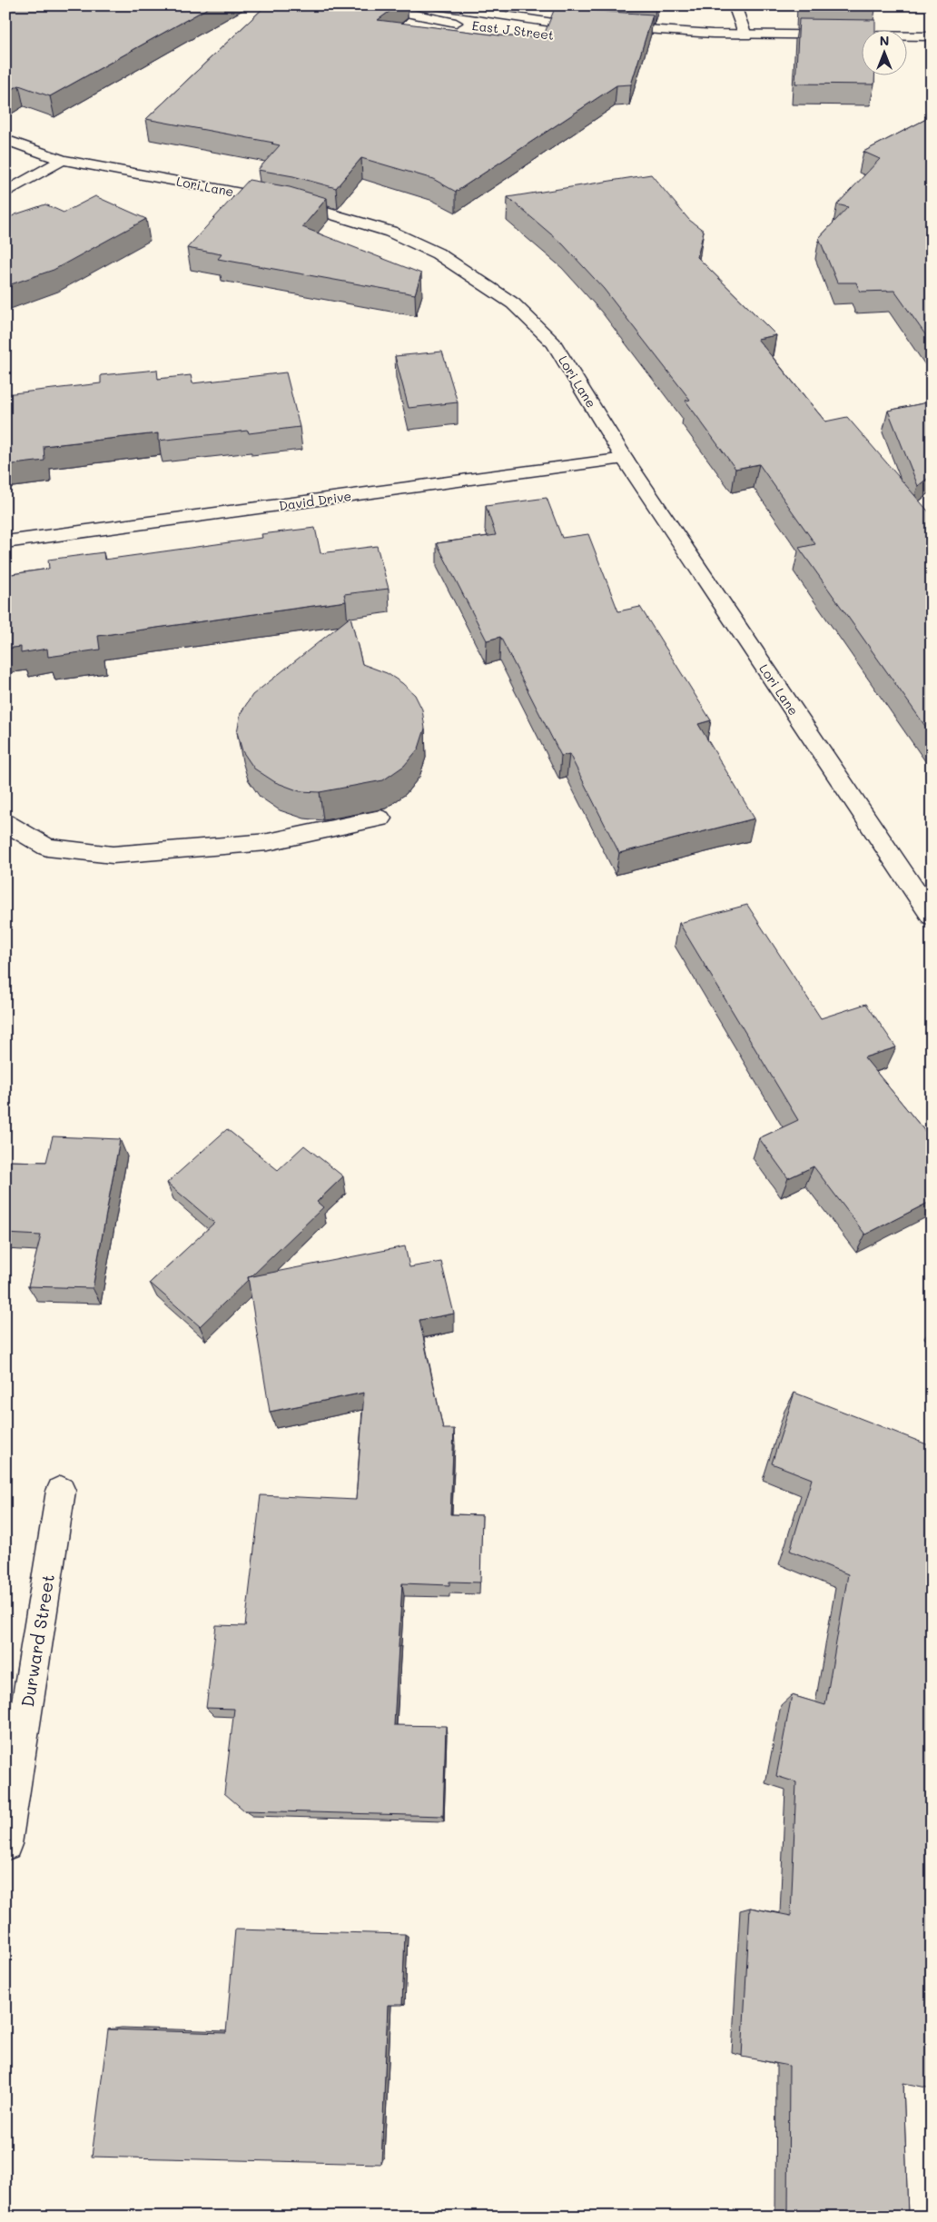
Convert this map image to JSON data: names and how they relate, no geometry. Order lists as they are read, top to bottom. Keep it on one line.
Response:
{"streets":{"street":["East J Street","Lori Lane","David Drive","Durward Street"]},"crossings":[["Lori Lane","David Drive"]],"north":"top"}
